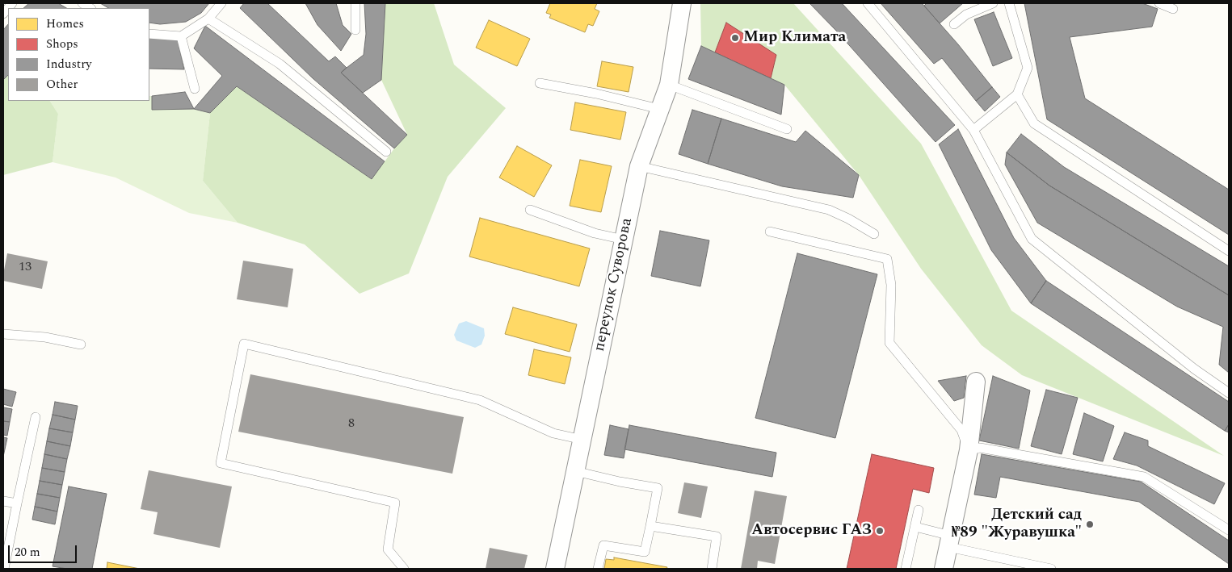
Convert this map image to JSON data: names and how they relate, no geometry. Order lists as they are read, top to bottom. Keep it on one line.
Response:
{"streets":{"street":["переулок Суворова"]},"places":["Мир Климата","Детский сад №89 \"Журавушка\"","Автосервис ГАЗ"],"house_numbers":["13","8"],"legend":["Homes","Shops","Industry","Other"],"scale_bar":"20 m"}
